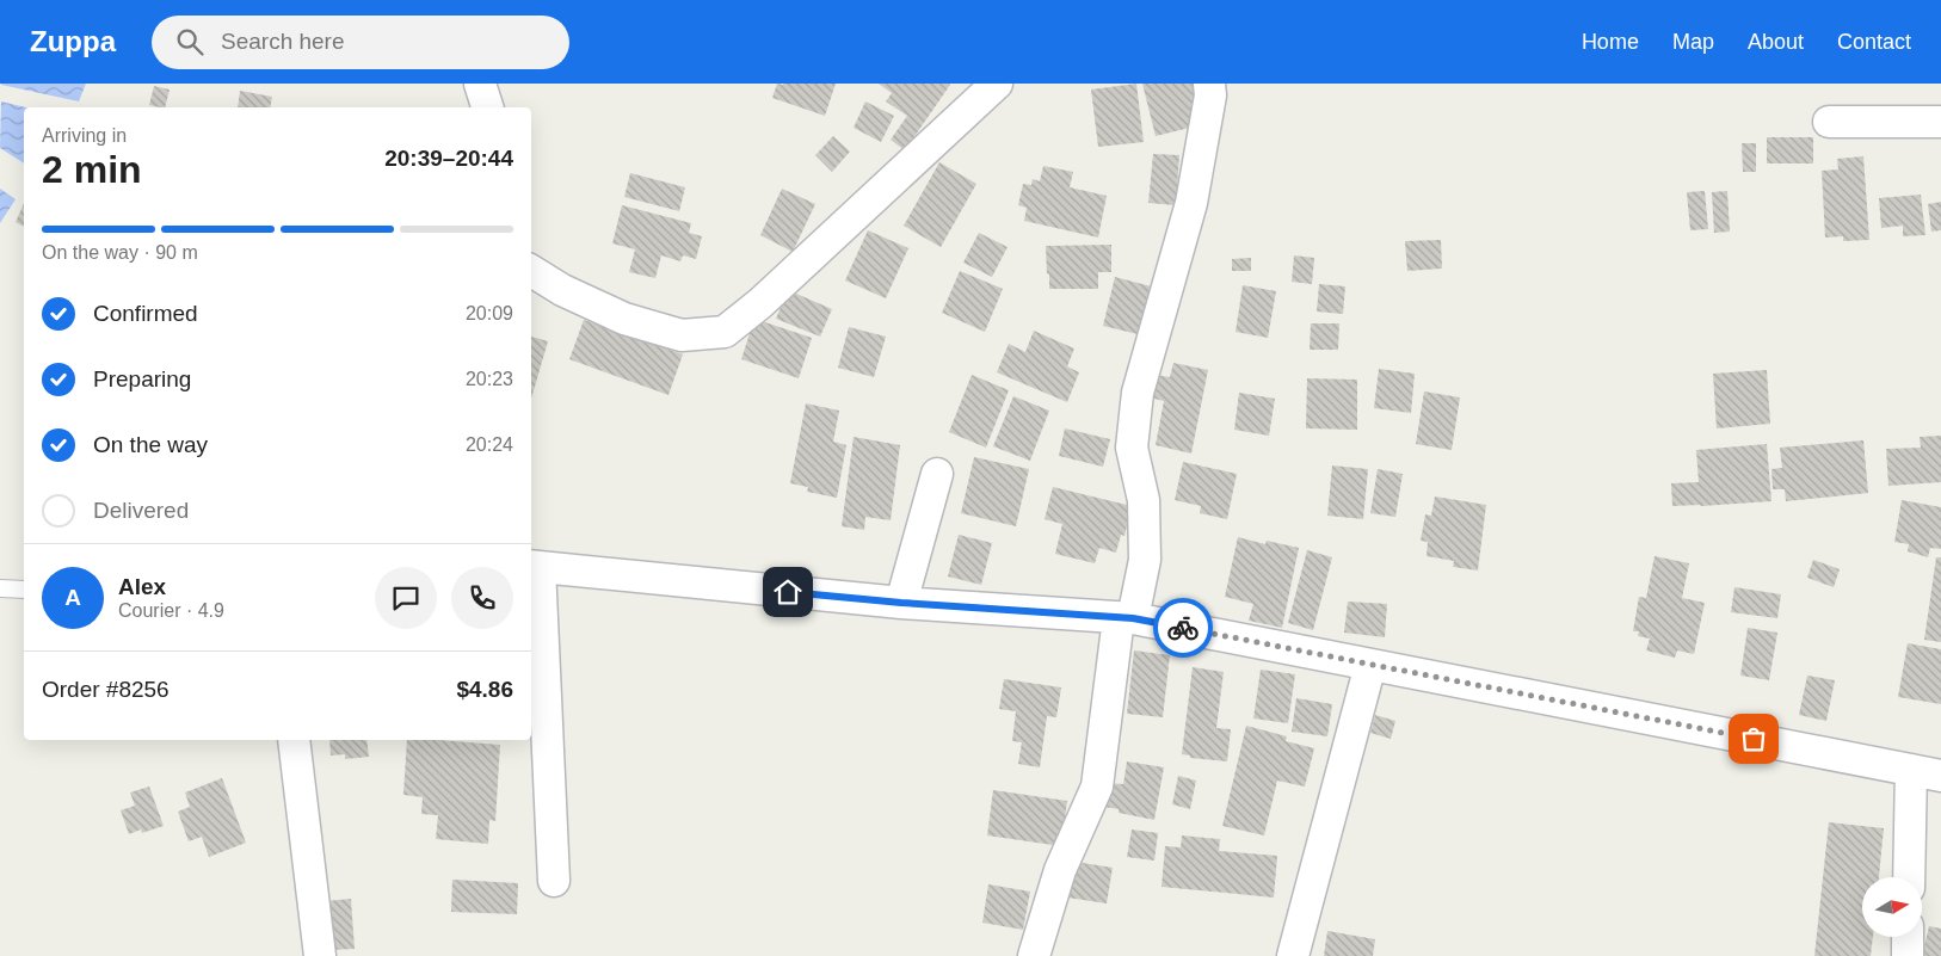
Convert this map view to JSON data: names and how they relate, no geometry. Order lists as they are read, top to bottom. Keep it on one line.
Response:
{"north":"right","page":{"header":"Zuppa","search":"Search here","nav":["Home","Map","About","Contact"],"heading":["2 min","Arriving in","20:39–20:44"],"panel":["Alex","Courier · 4.9","Order #8256","$4.86"],"bar":"On the way · 90 m","list":[["Confirmed","20:09"],["Preparing","20:23"],["On the way","20:24"],"Delivered"],"round":"A"}}
